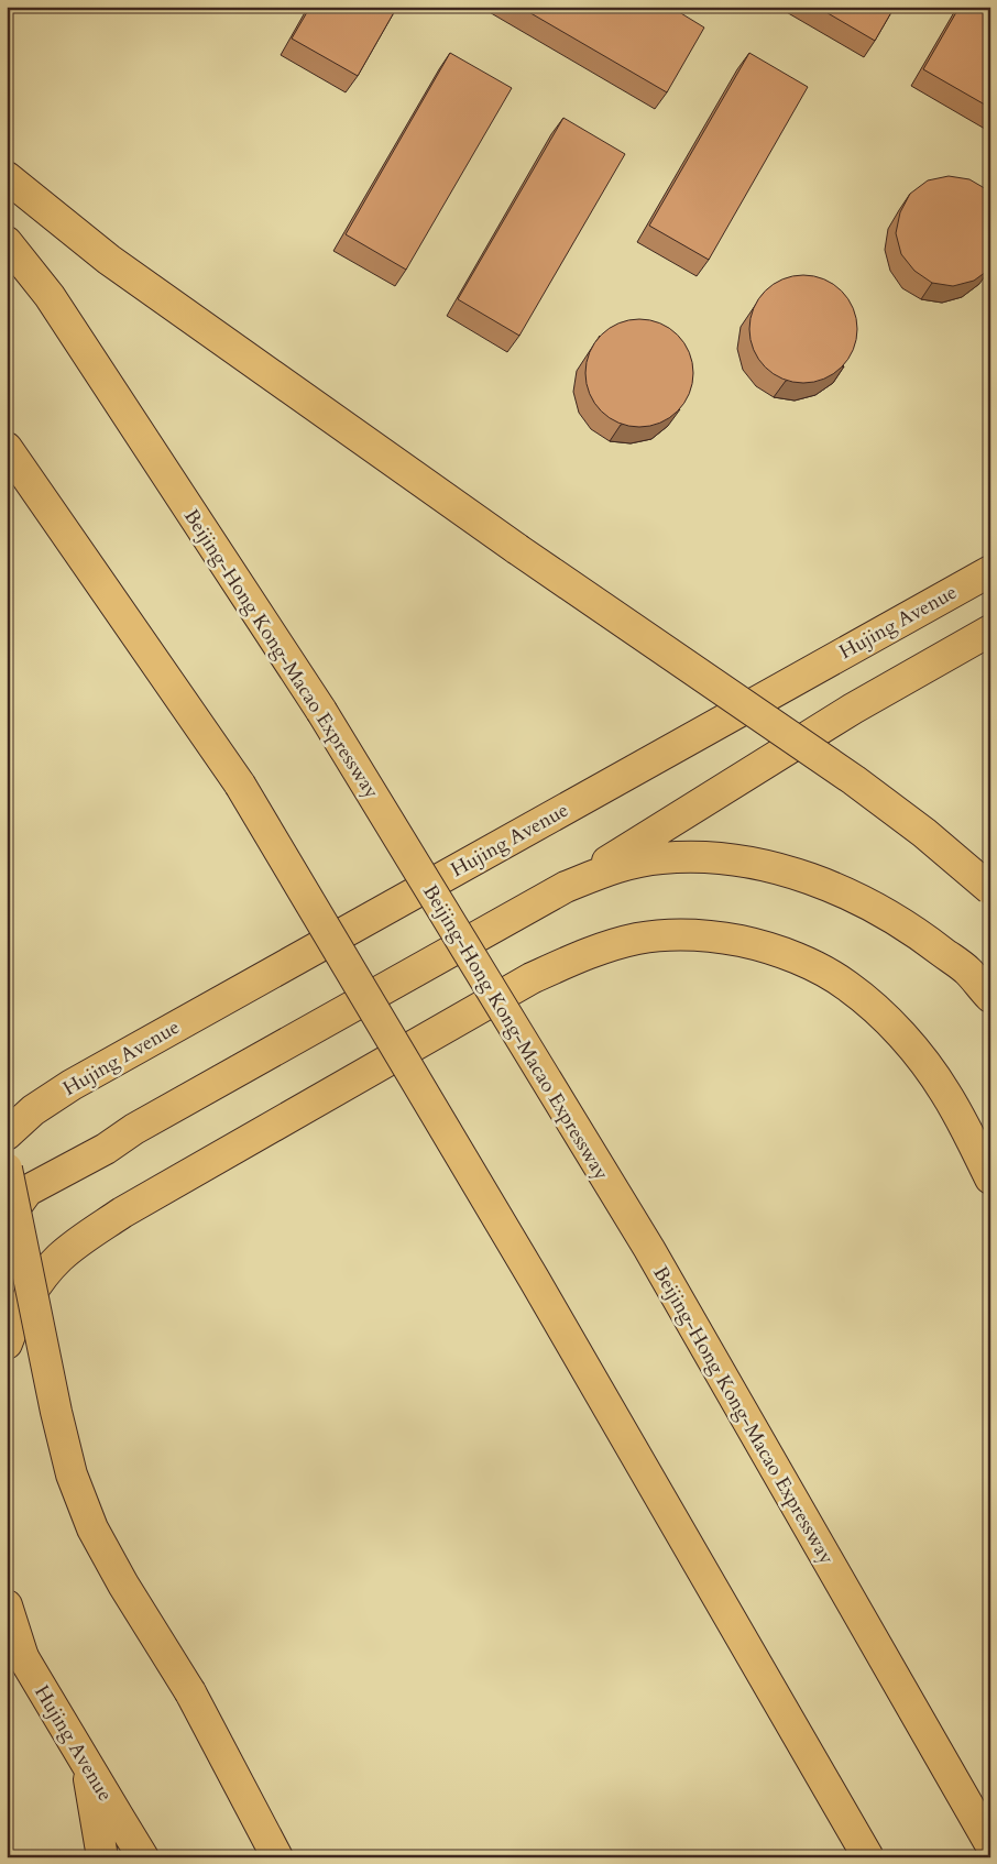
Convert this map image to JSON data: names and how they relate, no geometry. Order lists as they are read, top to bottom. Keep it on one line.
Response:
{"streets":{"main road":["Hujing Avenue","Beijing-Hong Kong-Macao Expressway"]}}
